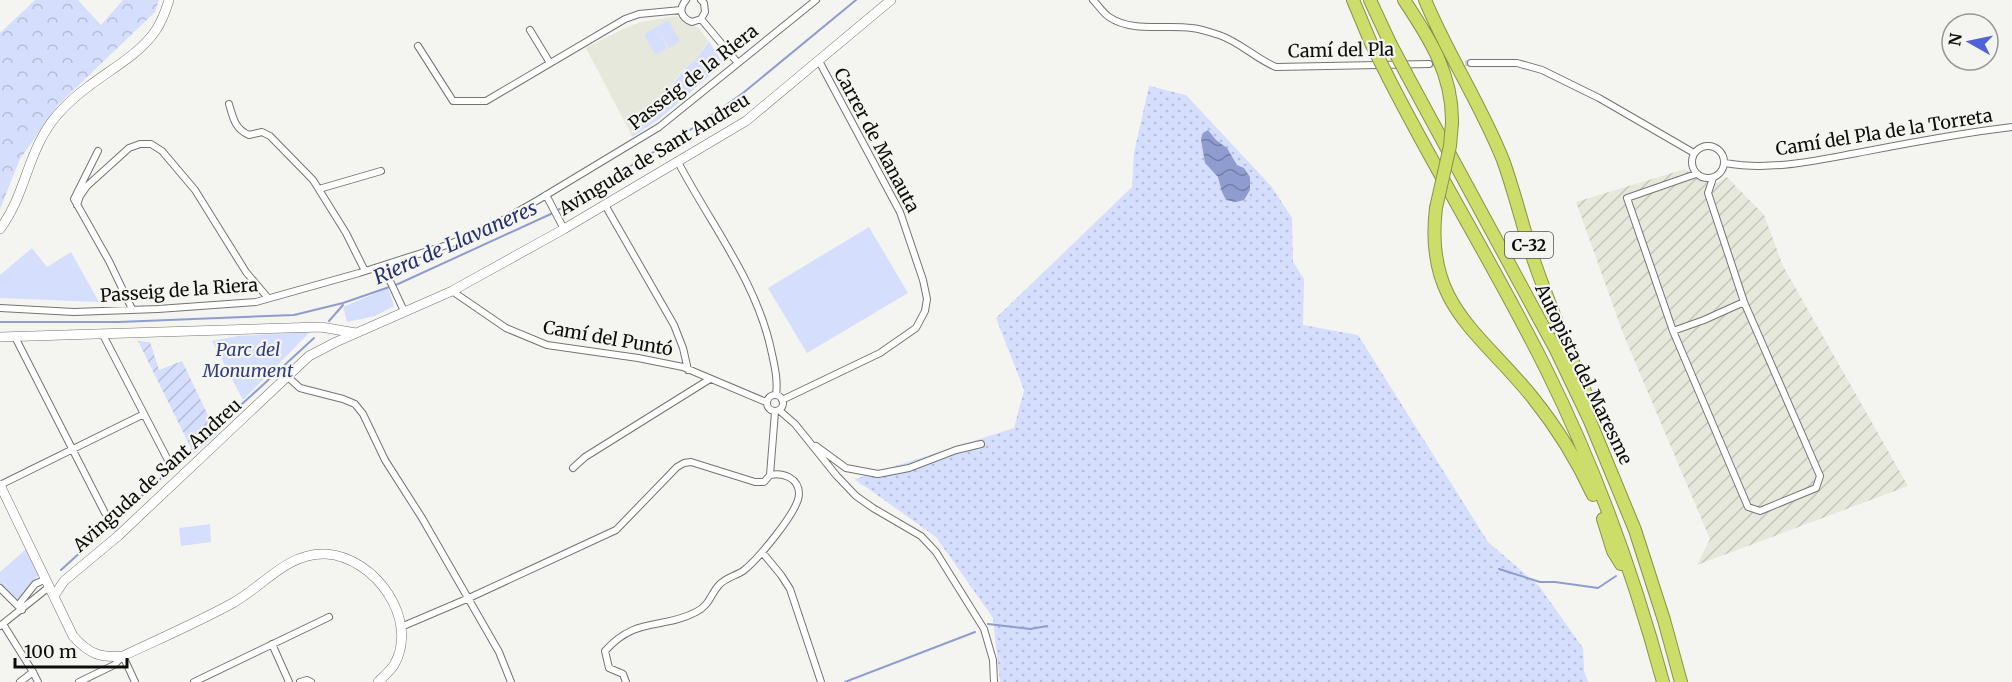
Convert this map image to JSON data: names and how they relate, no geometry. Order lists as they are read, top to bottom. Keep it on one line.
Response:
{"streets":{"highway":["C-32","Autopista del Maresme"],"street":["Camí del Pla","Passeig de la Riera","Camí del Pla de la Torreta","Carrer de Manauta","Avinguda de Sant Andreu","Camí del Puntó"]},"crossings":[["Carrer de Manauta","Avinguda de Sant Andreu"],["Carrer de Manauta","Camí del Puntó"],["Avinguda de Sant Andreu","Camí del Puntó"],["C-32","Autopista del Maresme"]],"water":["Riera de Llavaneres"],"parks":["Parc del Monument"],"scale_bar":"100 m","north":"left"}
